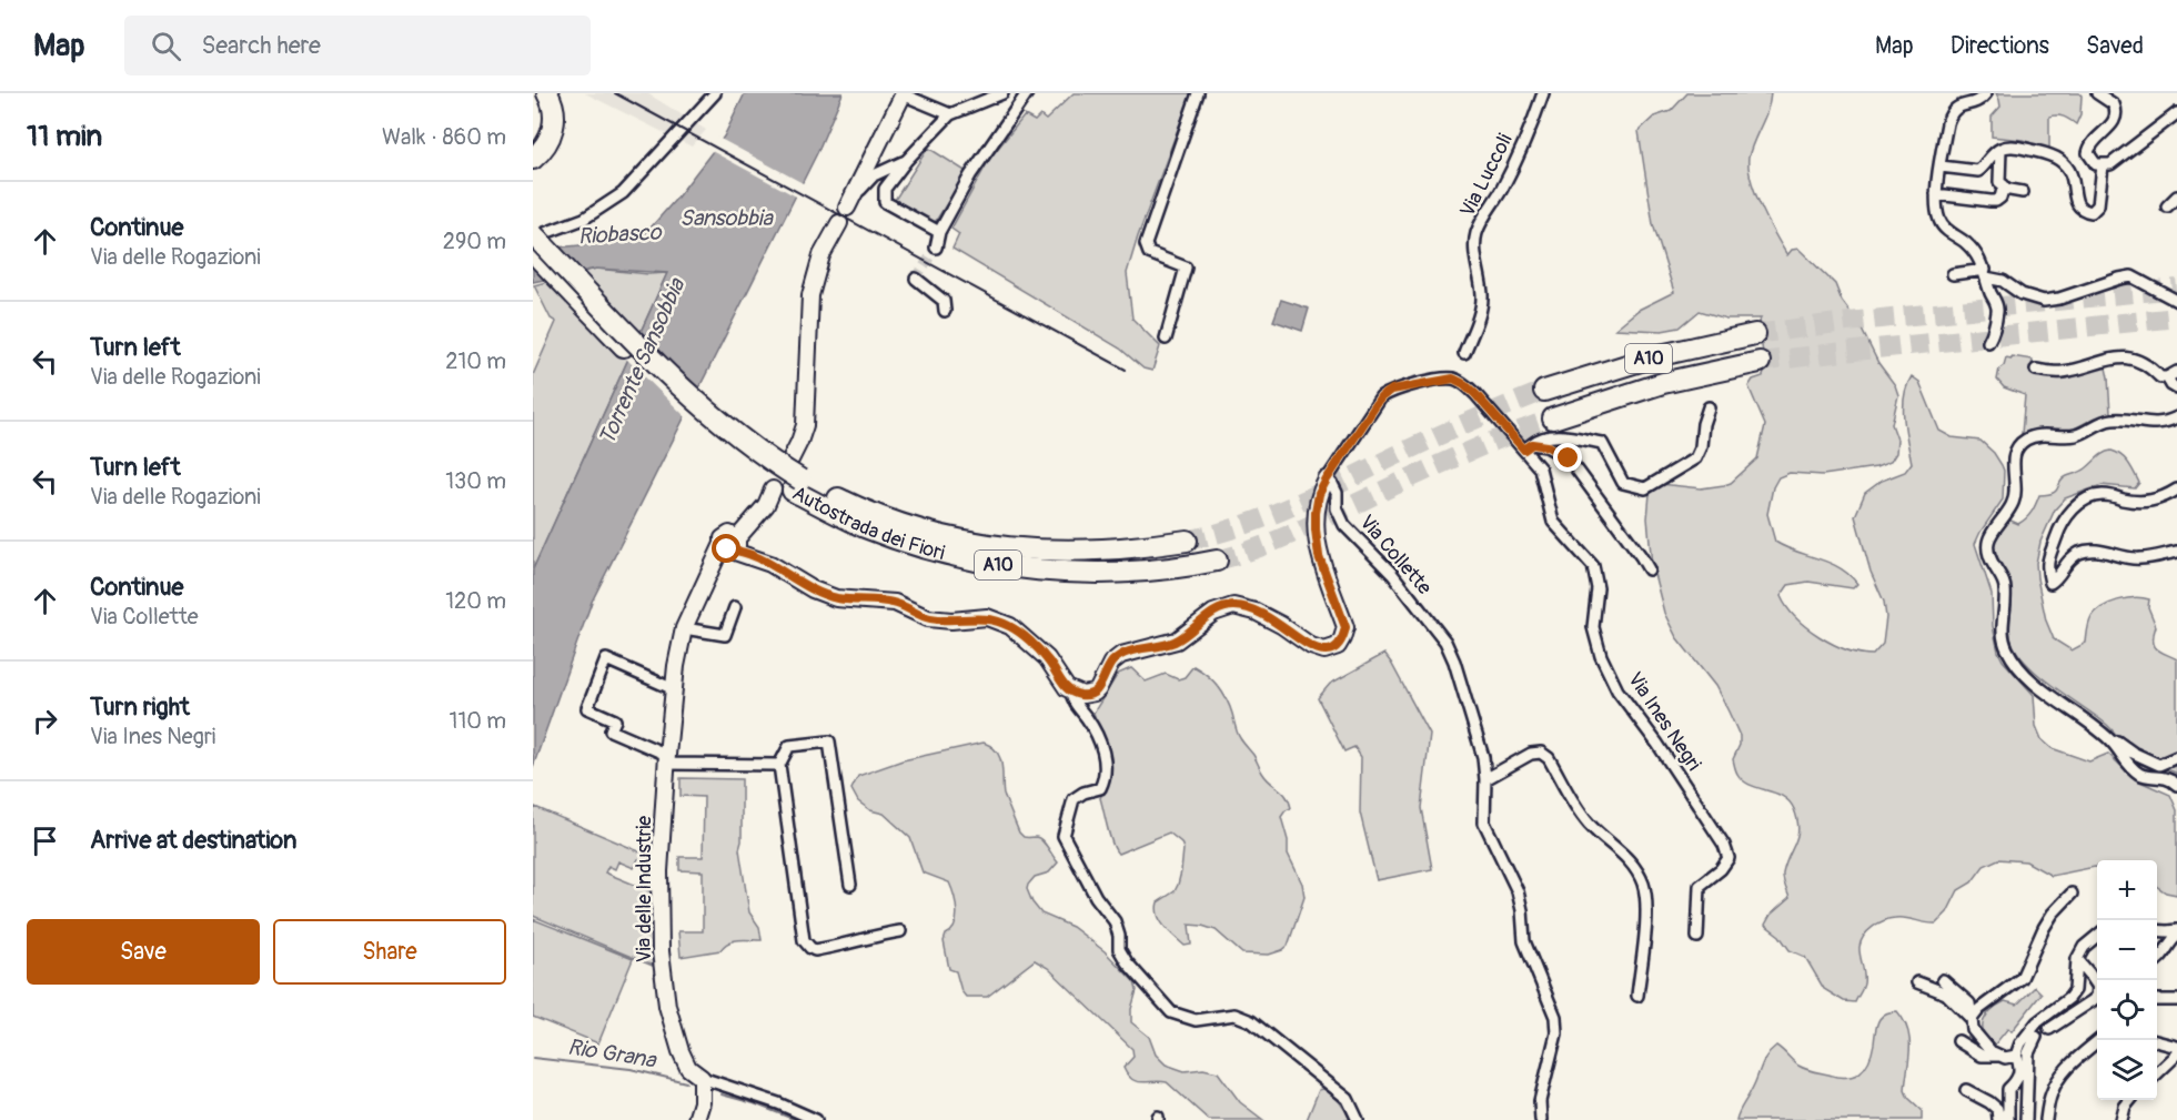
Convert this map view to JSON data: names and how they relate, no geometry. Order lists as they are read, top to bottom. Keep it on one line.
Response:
{"streets":{"highway":["A10","Autostrada dei Fiori"],"street":["Via Luccoli","Via Collette","Via Ines Negri","Via delle Industrie"]},"crossings":[["Autostrada dei Fiori","Via delle Industrie"],["Via Collette","Via Ines Negri"]],"water":["Sansobbia","Riobasco","Torrente Sansobbia","Rio Grana"],"page":{"header":"Map","search":"Search here","nav":["Map","Directions","Saved"],"heading":["11 min","Walk · 860 m"],"list":[["Continue","Via delle Rogazioni","290 m"],["Turn left","Via delle Rogazioni","210 m"],["Turn left","Via delle Rogazioni","130 m"],["Continue","Via Collette","120 m"],["Turn right","Via Ines Negri","110 m"],"Arrive at destination"],"map_buttons":["+","−"],"buttons":["Save","Share"]}}
